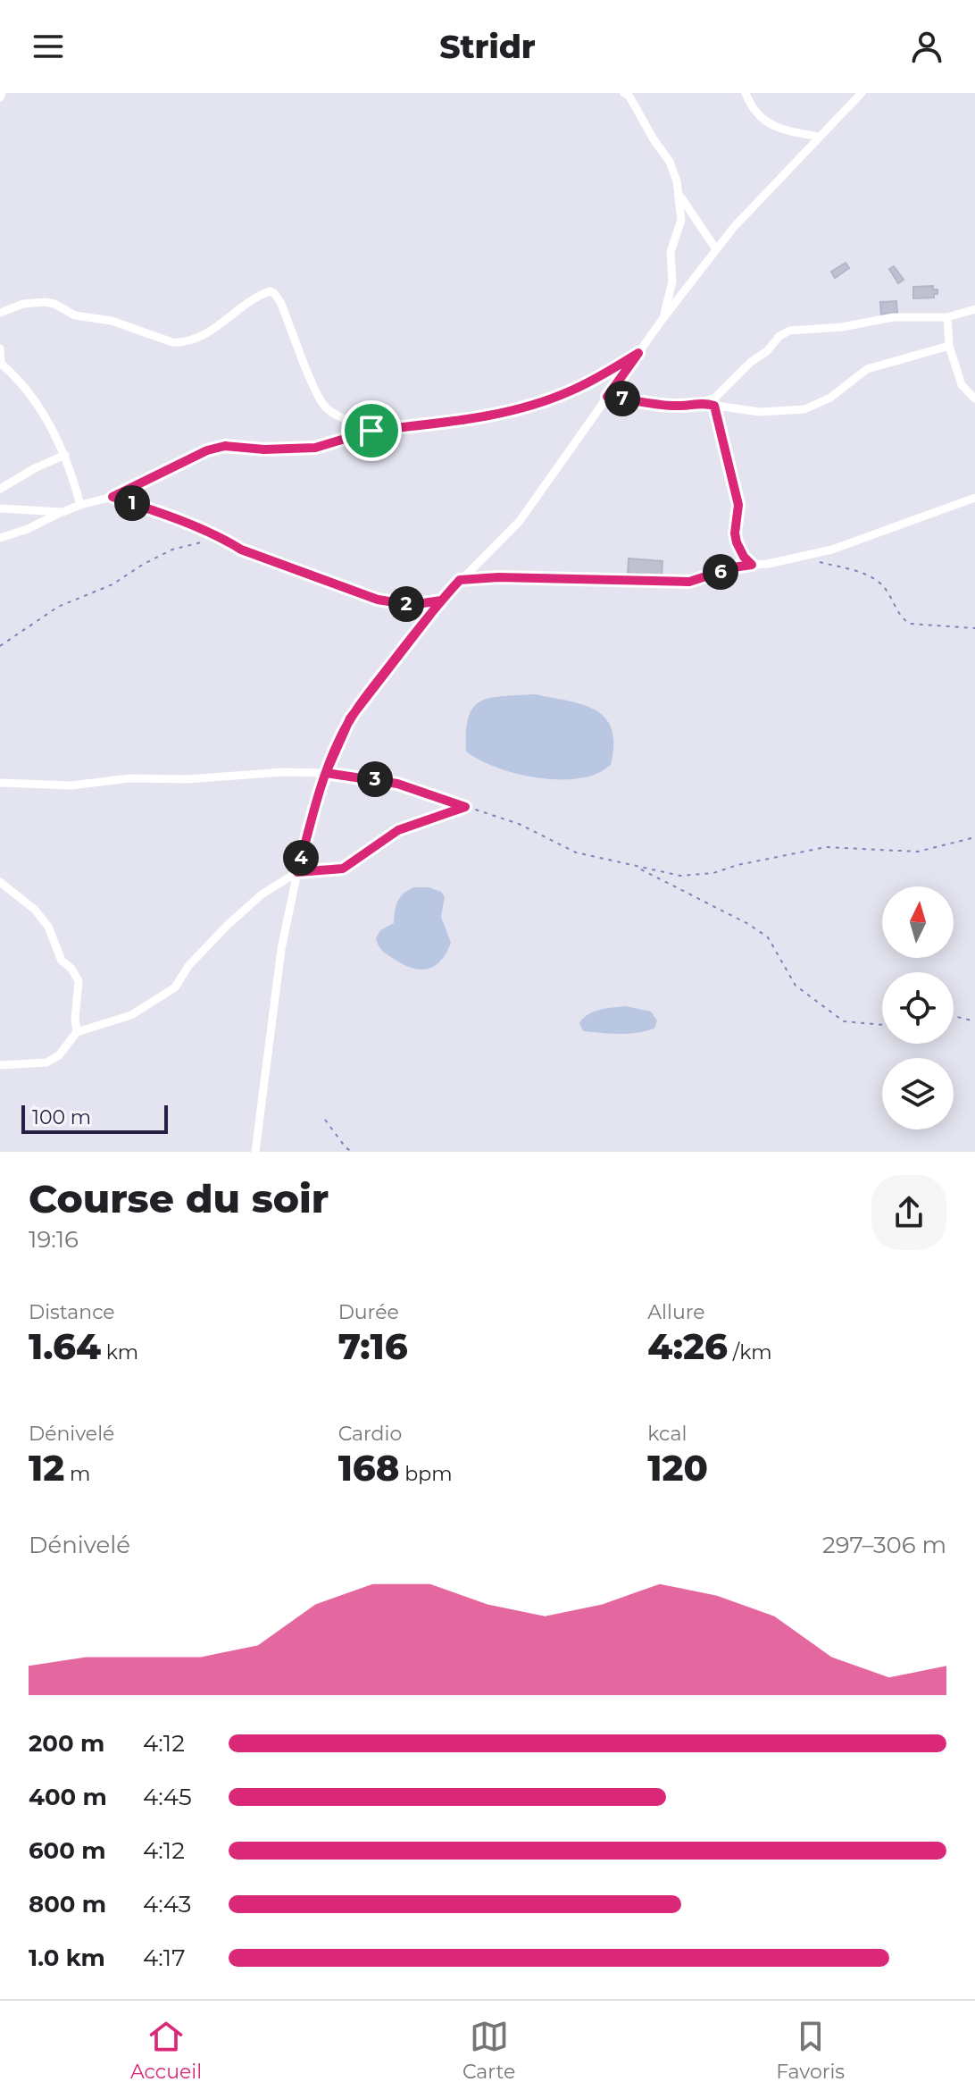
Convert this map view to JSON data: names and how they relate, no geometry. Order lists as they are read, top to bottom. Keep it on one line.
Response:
{"scale_bar":"100 m","north":"top","page":{"header":"Stridr","pins":["7","1","6","2","3","4"],"scale":"100 m","heading":["Course du soir","19:16"],"stats":[["Distance","1.64 km"],["Durée","7:16"],["Allure","4:26 /km"],["Dénivelé","12 m"],["Cardio","168 bpm"],["kcal","120"]],"chart":["Dénivelé","297–306 m"],"list":[{"name":"200 m","note":"4:12"},{"name":"400 m","note":"4:45"},{"name":"600 m","note":"4:12"},{"name":"800 m","note":"4:43"},{"name":"1.0 km","note":"4:17"}],"tabs":["Accueil","Carte","Favoris"]}}
